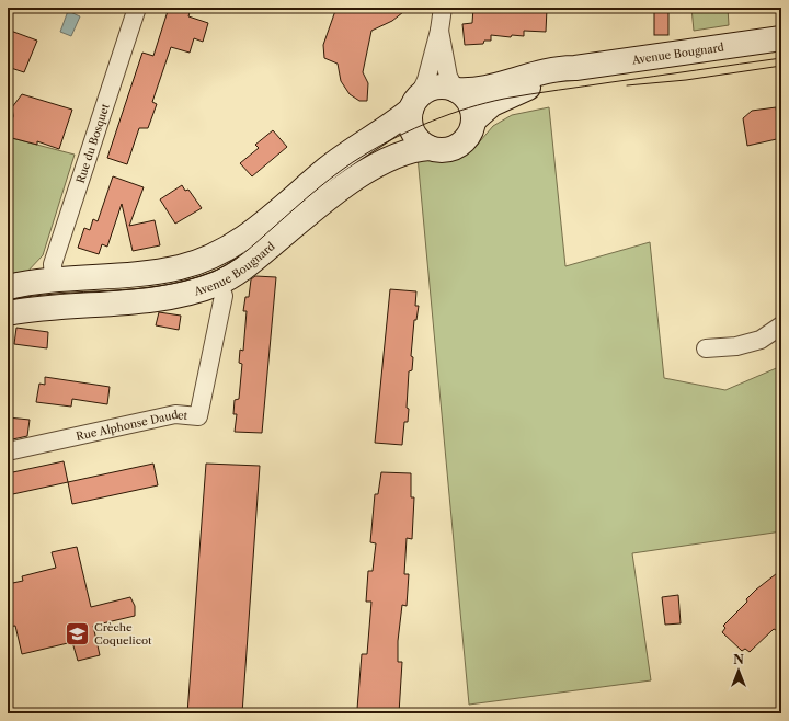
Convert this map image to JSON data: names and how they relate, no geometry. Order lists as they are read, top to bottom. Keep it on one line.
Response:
{"streets":{"main road":["Avenue Bougnard"],"street":["Rue du Bosquet","Rue Alphonse Daudet"]},"crossings":[["Avenue Bougnard","Rue du Bosquet"],["Avenue Bougnard","Rue Alphonse Daudet"]],"places":{"school or university":["Crèche Coquelicot"]},"north":"top"}
